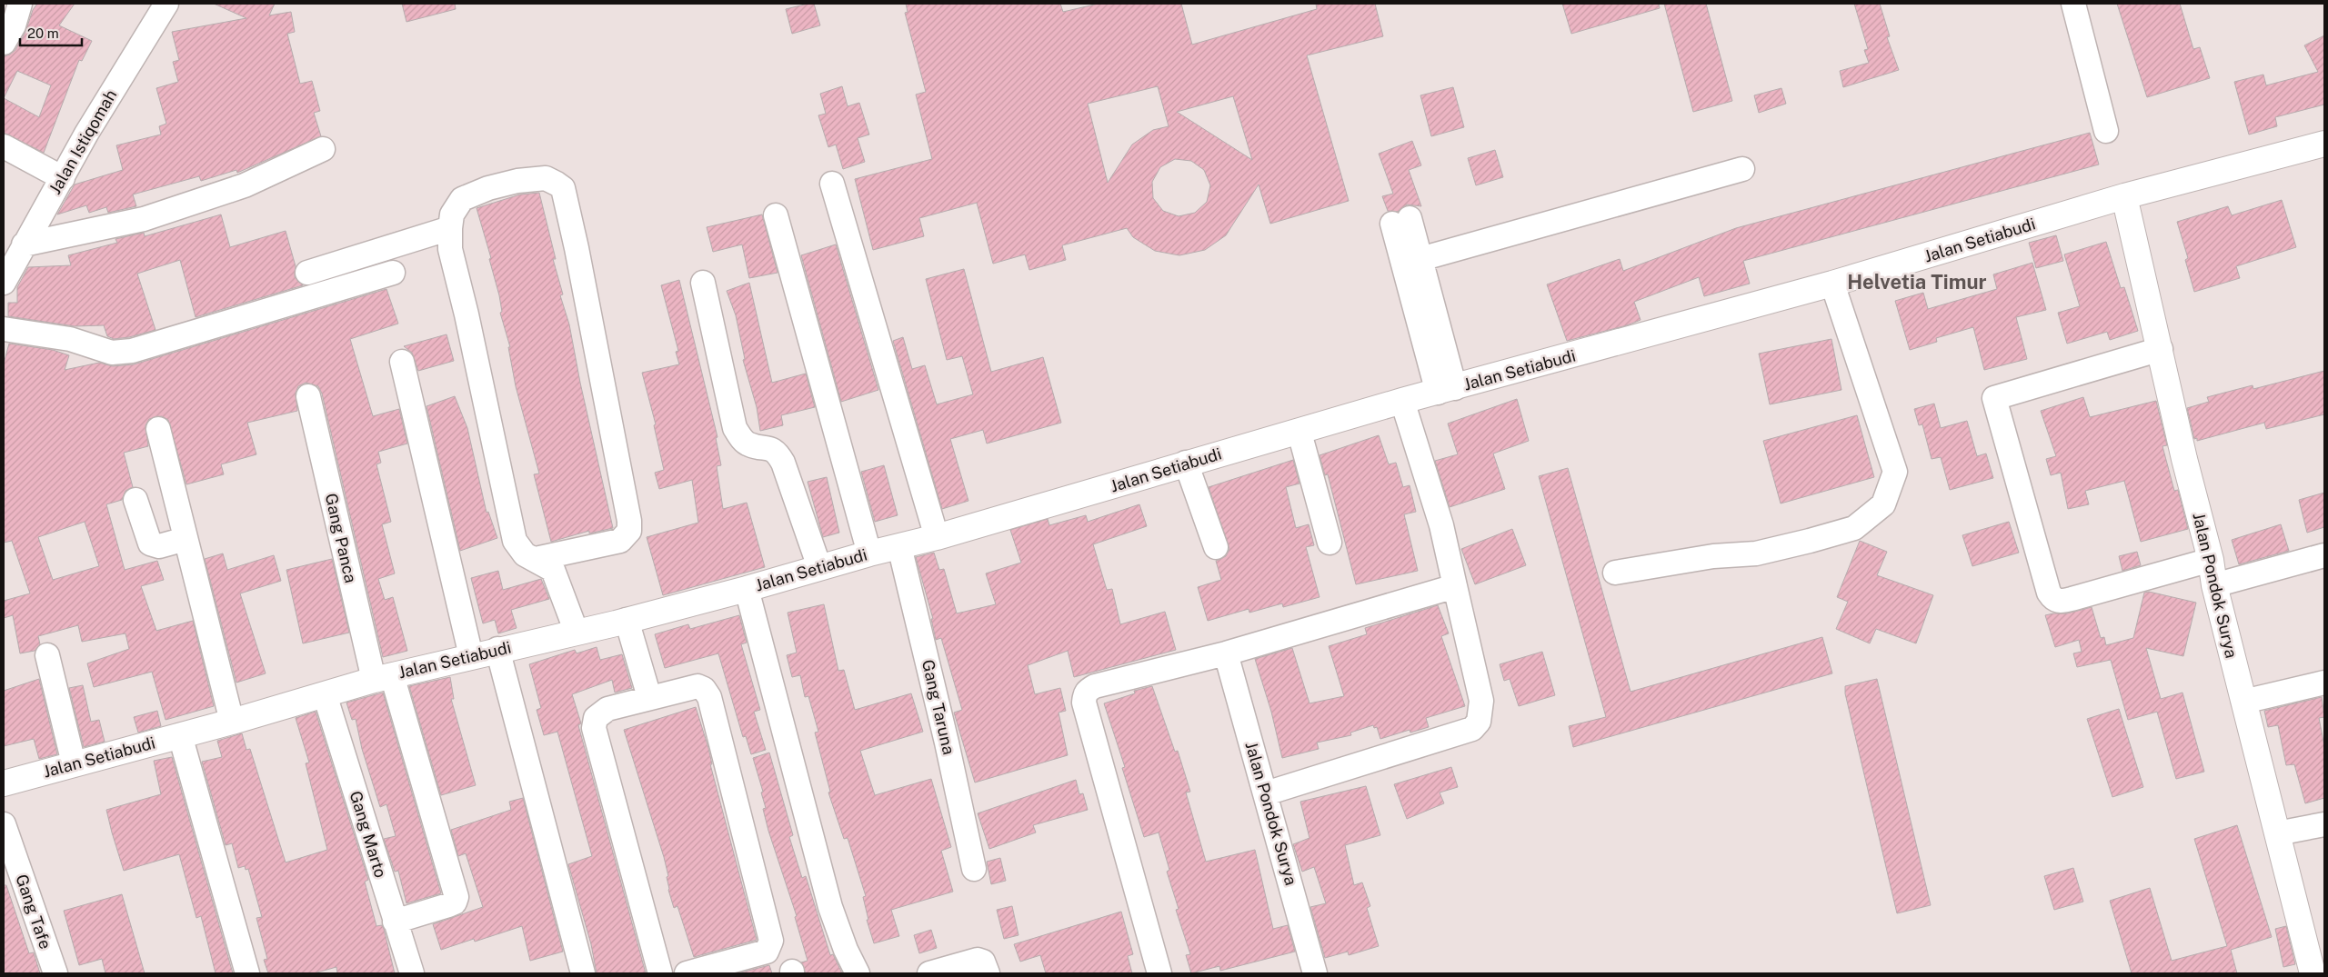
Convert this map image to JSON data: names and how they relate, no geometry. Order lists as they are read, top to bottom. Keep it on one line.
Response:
{"streets":{"street":["Jalan Istiqomah","Jalan Setiabudi","Gang Panca","Jalan Pondok Surya","Gang Taruna","Gang Marto","Gang Tafe"]},"crossings":[["Jalan Setiabudi","Gang Panca"],["Jalan Setiabudi","Jalan Pondok Surya"],["Jalan Setiabudi","Gang Taruna"],["Jalan Setiabudi","Gang Marto"],["Gang Panca","Gang Marto"]],"districts":["Helvetia Timur"],"scale_bar":"20 m"}
